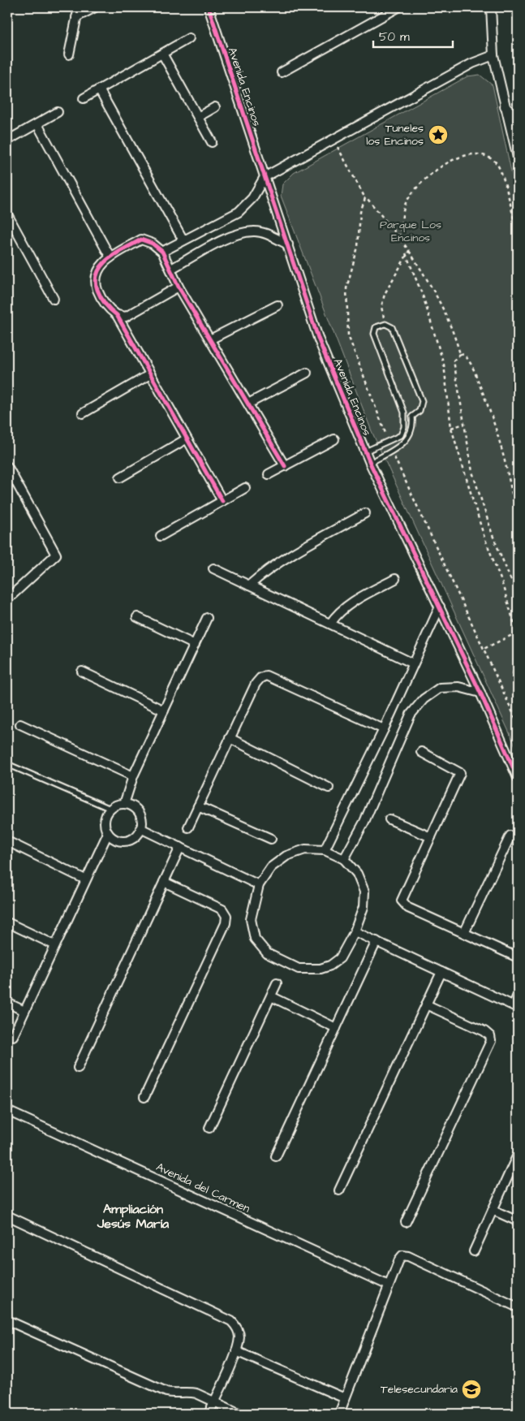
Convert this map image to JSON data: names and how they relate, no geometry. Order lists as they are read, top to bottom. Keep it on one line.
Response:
{"streets":{"street":["Avenida Encinos","Avenida del Carmen"]},"districts":["Ampliación Jesús María"],"parks":["Parque Los Encinos"],"places":{"place":["Tuneles los Encinos"],"school or university":["Telesecundaria"]},"scale_bar":"50 m"}
